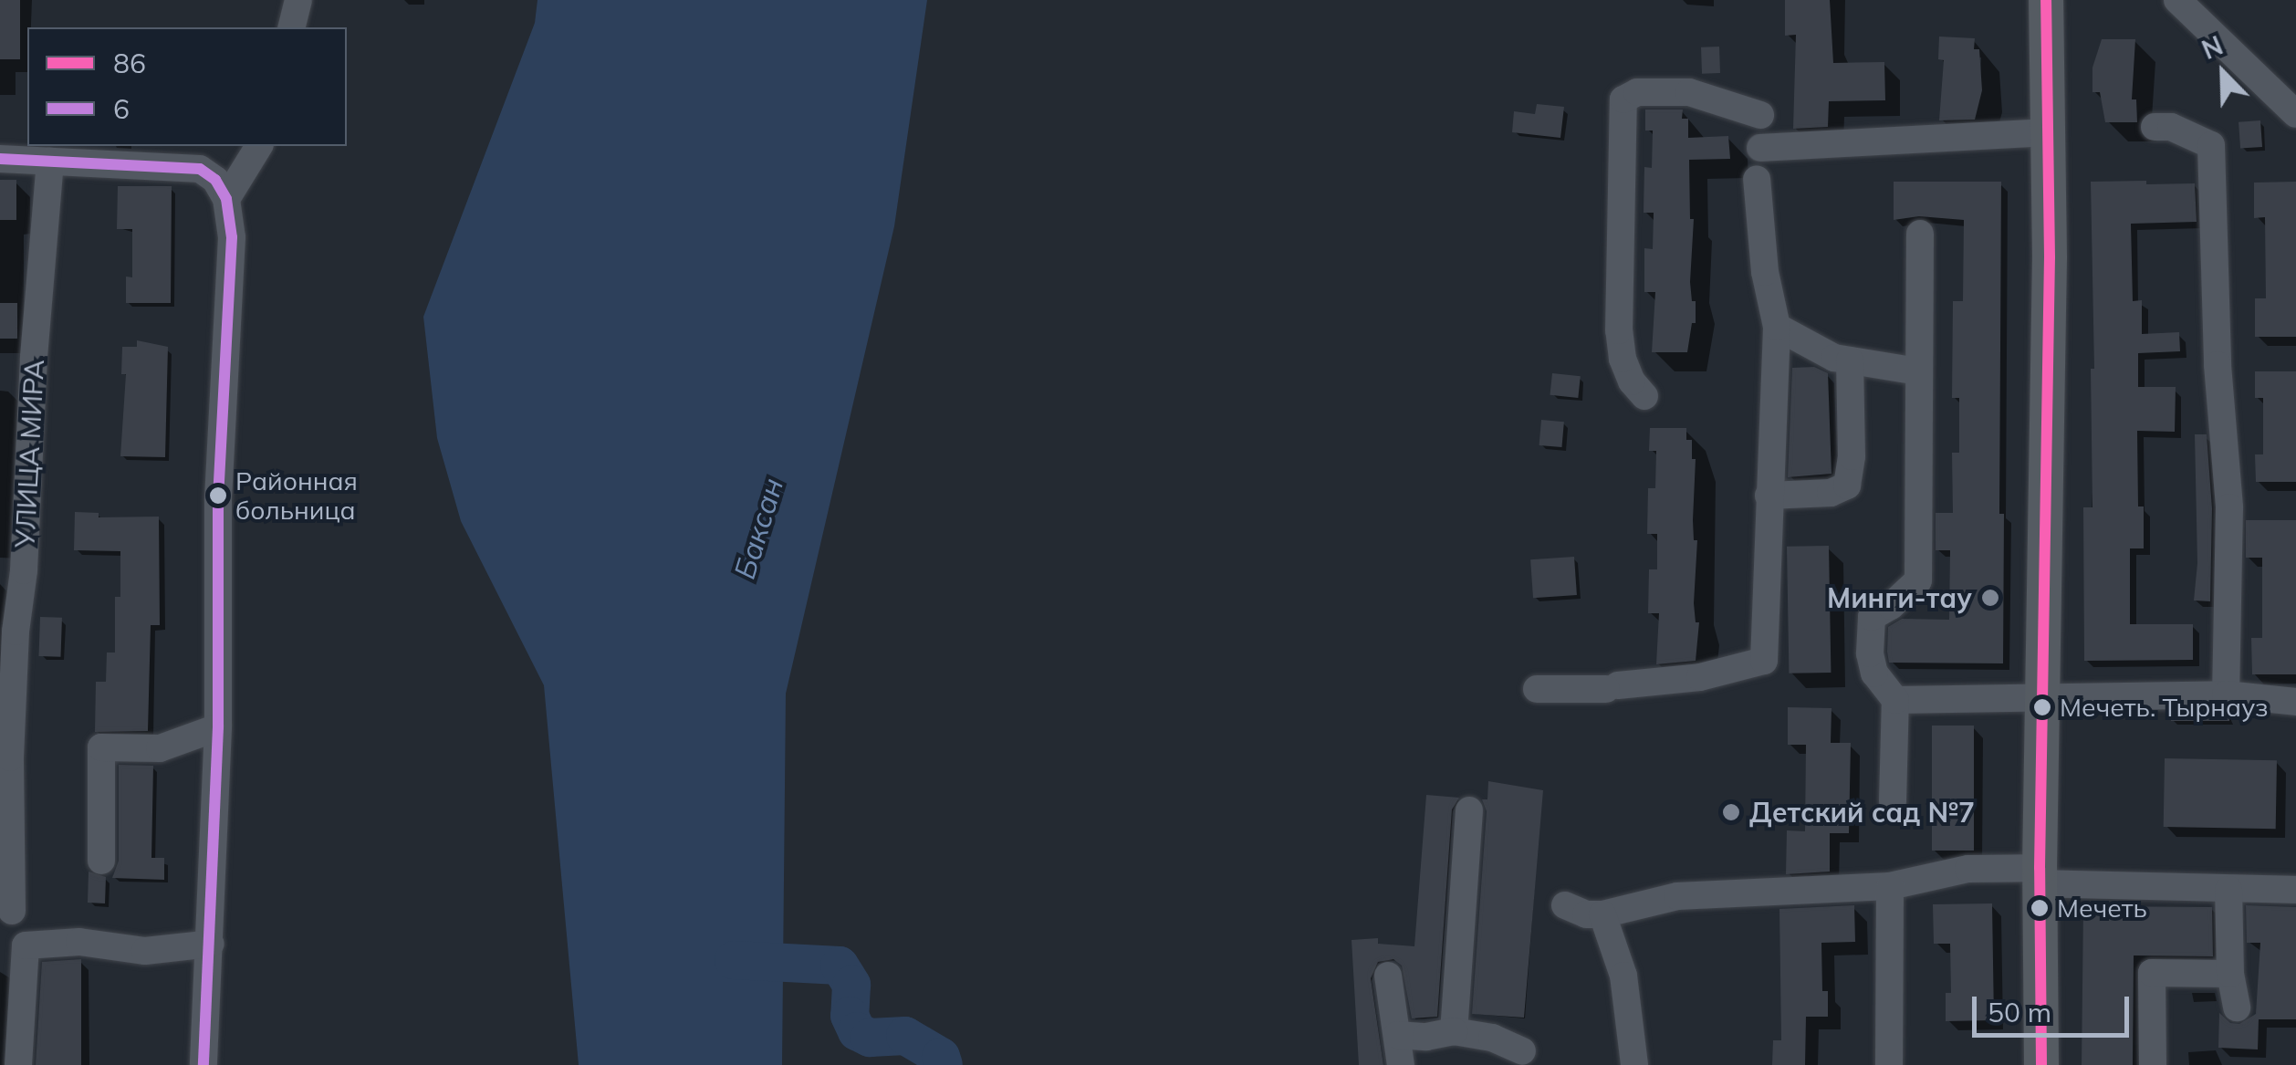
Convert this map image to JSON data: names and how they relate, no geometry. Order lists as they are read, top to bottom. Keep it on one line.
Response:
{"streets":{"street":["УЛИЦА МИРА"]},"water":["Баксан"],"places":["Районная больница","Минги-тау","Мечеть. Тырнауз","Детский сад №7","Мечеть"],"lines":["transit line 86","transit line 6"],"legend":["86","6"],"scale_bar":"50 m","north":"top left"}
